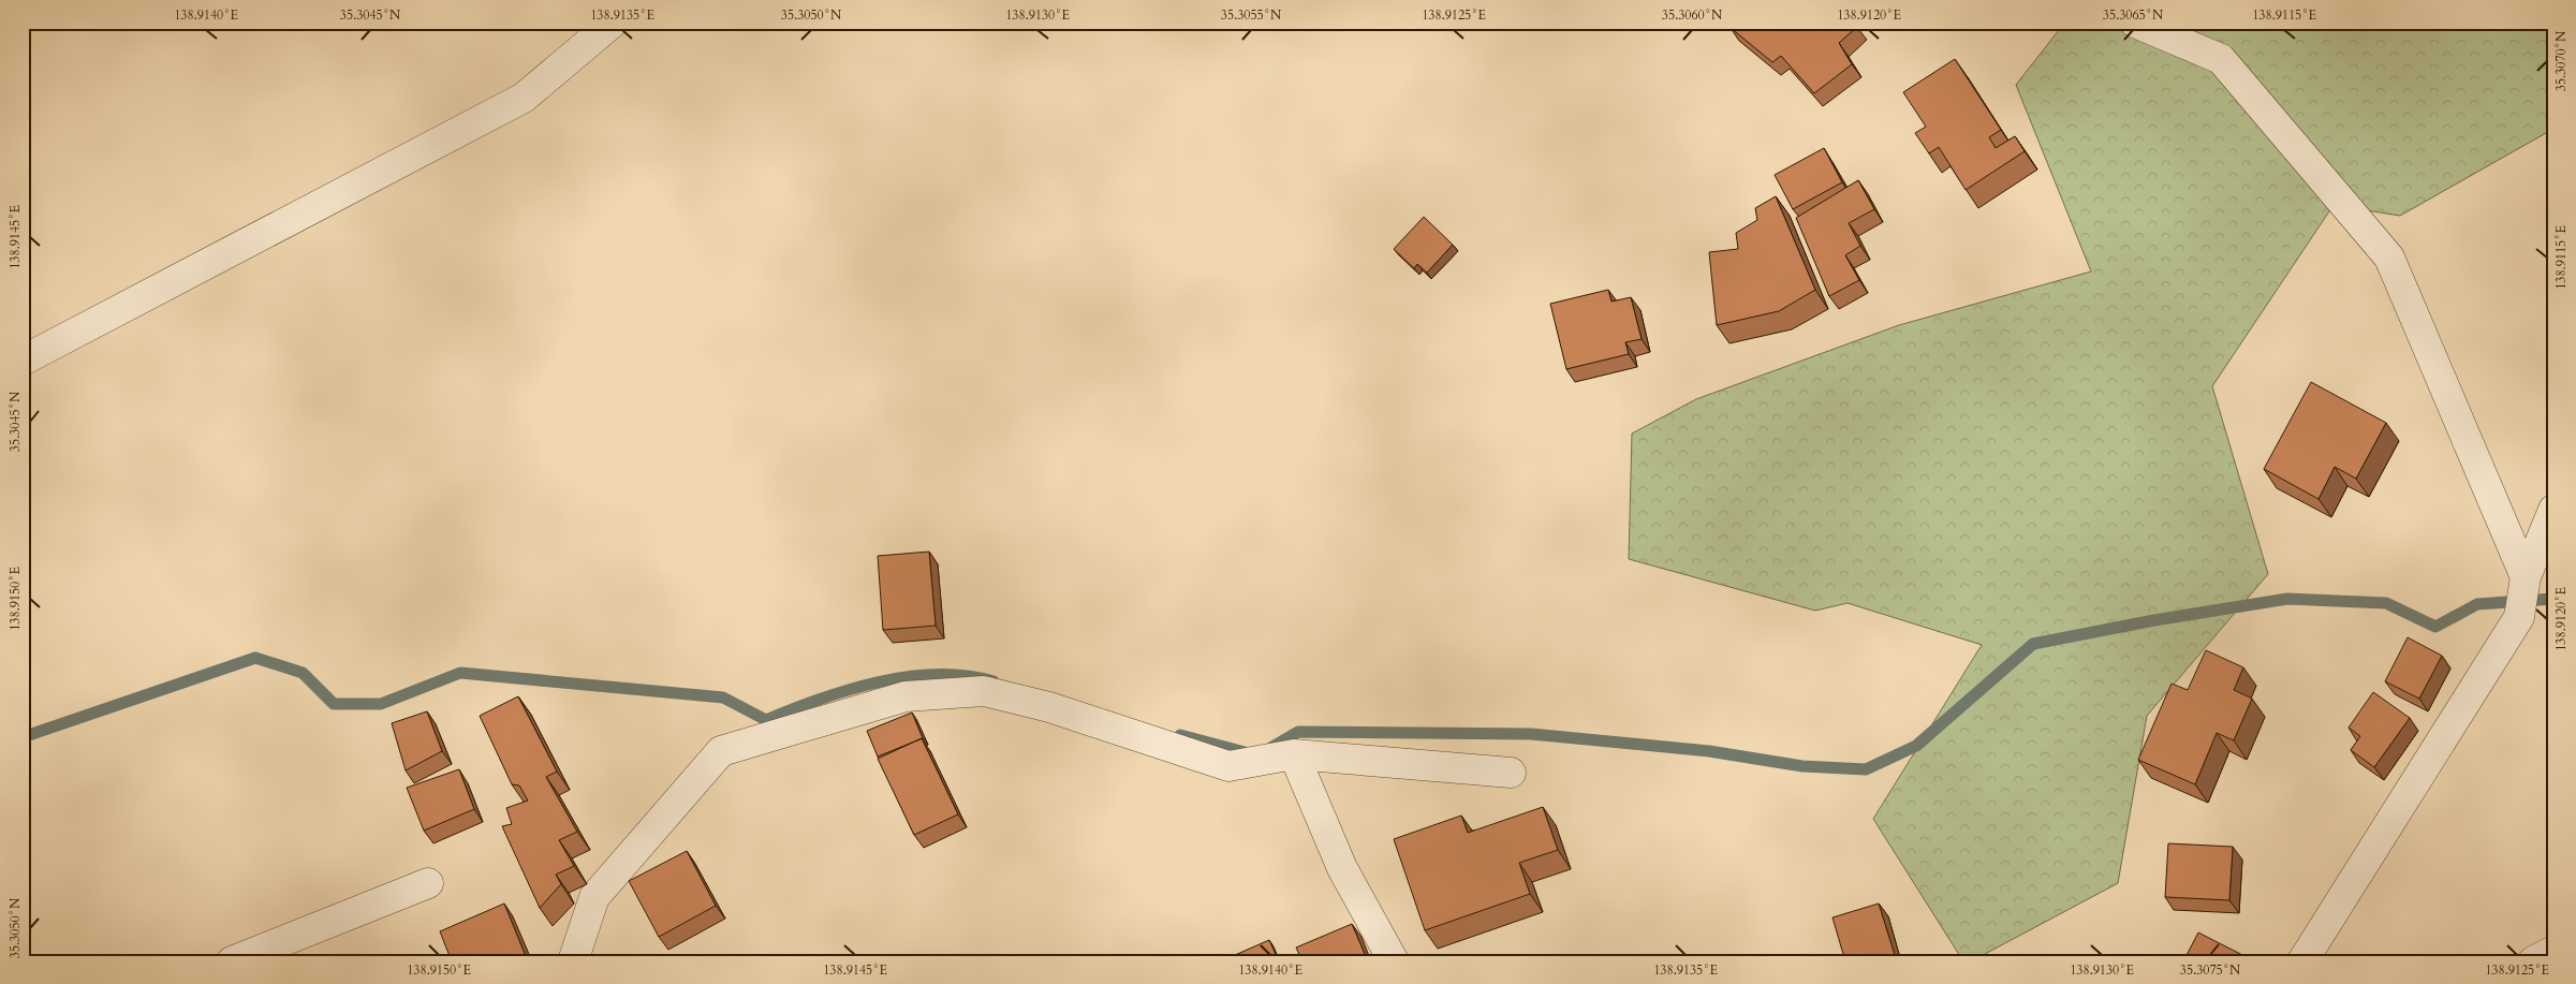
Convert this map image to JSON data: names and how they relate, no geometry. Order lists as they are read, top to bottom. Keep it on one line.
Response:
{"coordinates":["138.9140°E","35.3045°N","138.9135°E","35.3050°N","138.9130°E","35.3055°N","138.9125°E","35.3060°N","138.9120°E","35.3065°N","138.9115°E","35.3070°N","138.9145°E","138.9150°E","35.3075°N"]}
